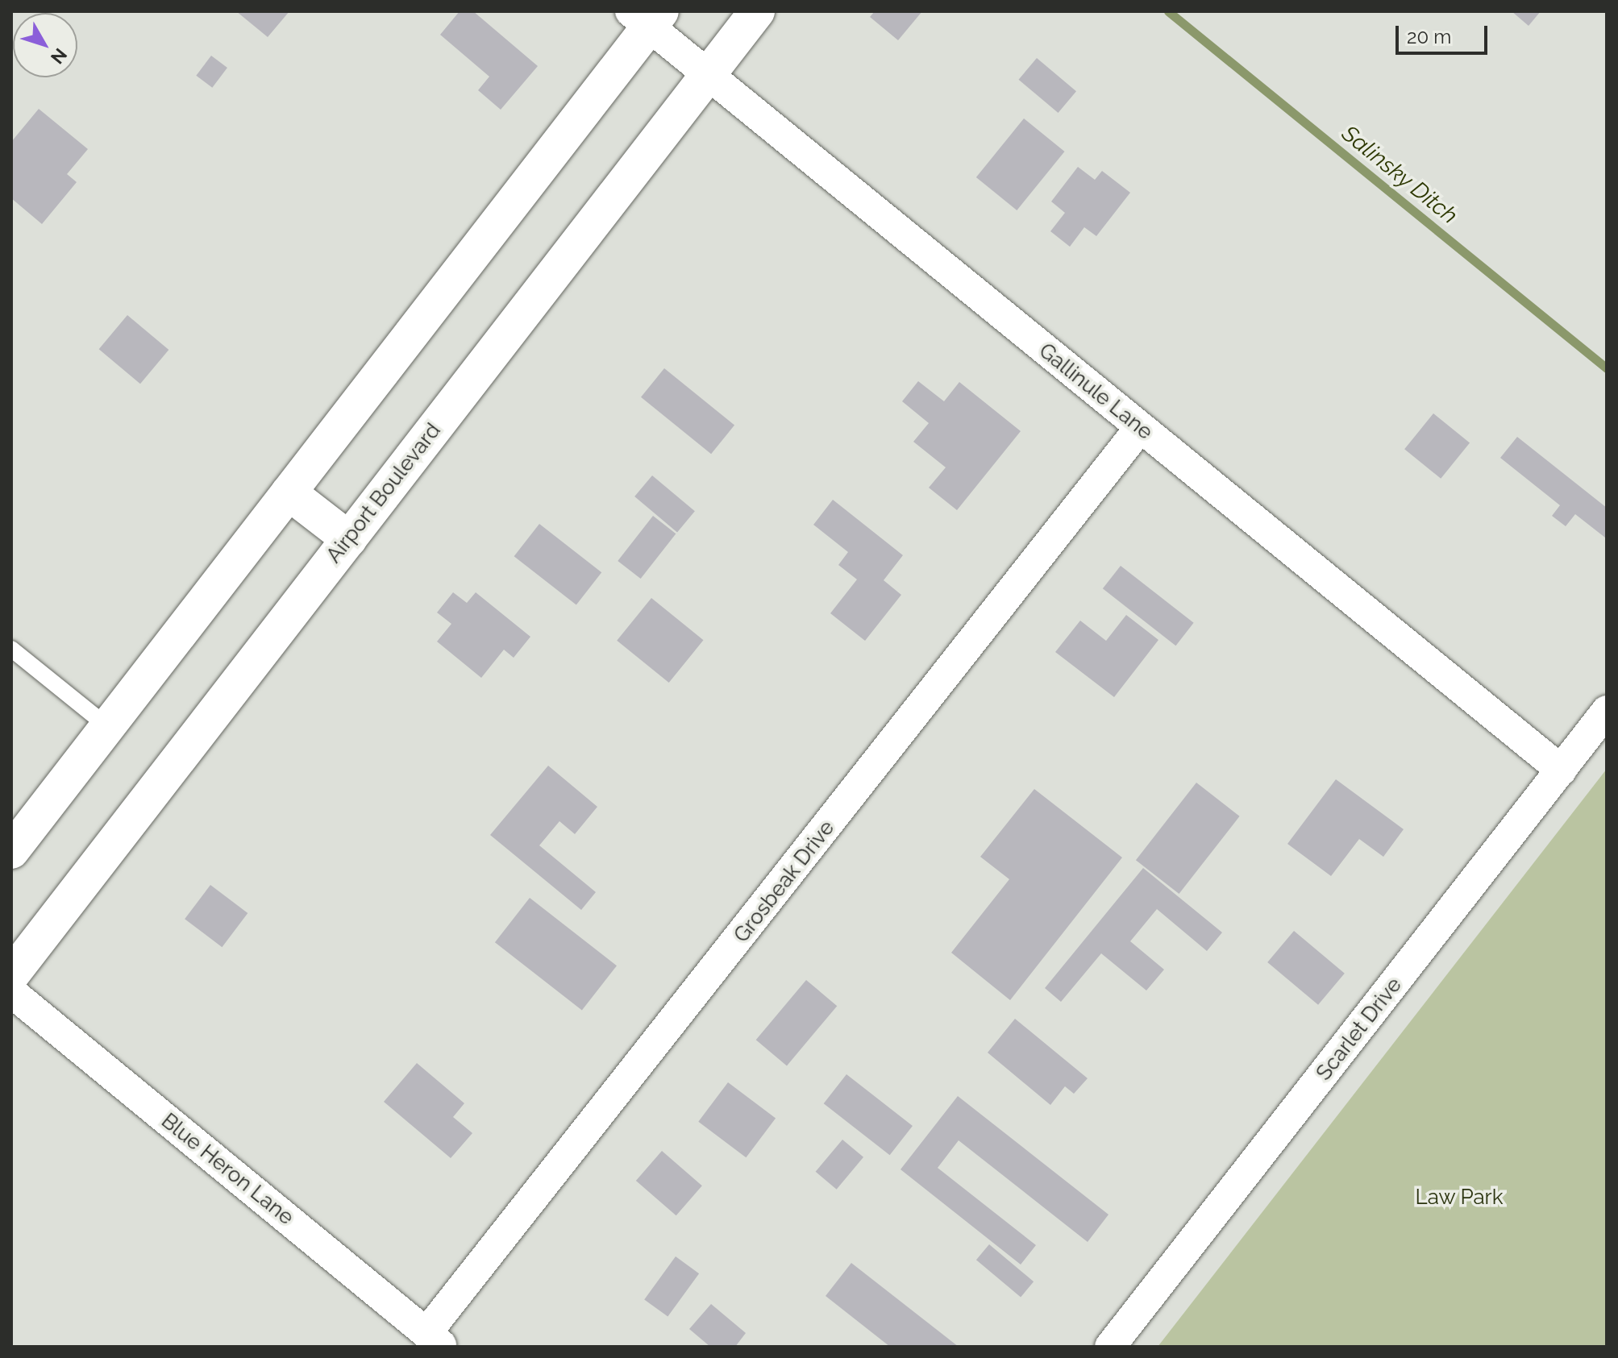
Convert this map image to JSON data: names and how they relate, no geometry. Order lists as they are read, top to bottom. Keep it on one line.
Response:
{"streets":{"main road":["Airport Boulevard"],"street":["Gallinule Lane","Grosbeak Drive","Scarlet Drive","Blue Heron Lane"]},"crossings":[["Gallinule Lane","Airport Boulevard"],["Gallinule Lane","Grosbeak Drive"],["Gallinule Lane","Scarlet Drive"],["Grosbeak Drive","Blue Heron Lane"]],"water":["Salinsky Ditch"],"parks":["Law Park"],"scale_bar":"20 m","north":"bottom right"}
